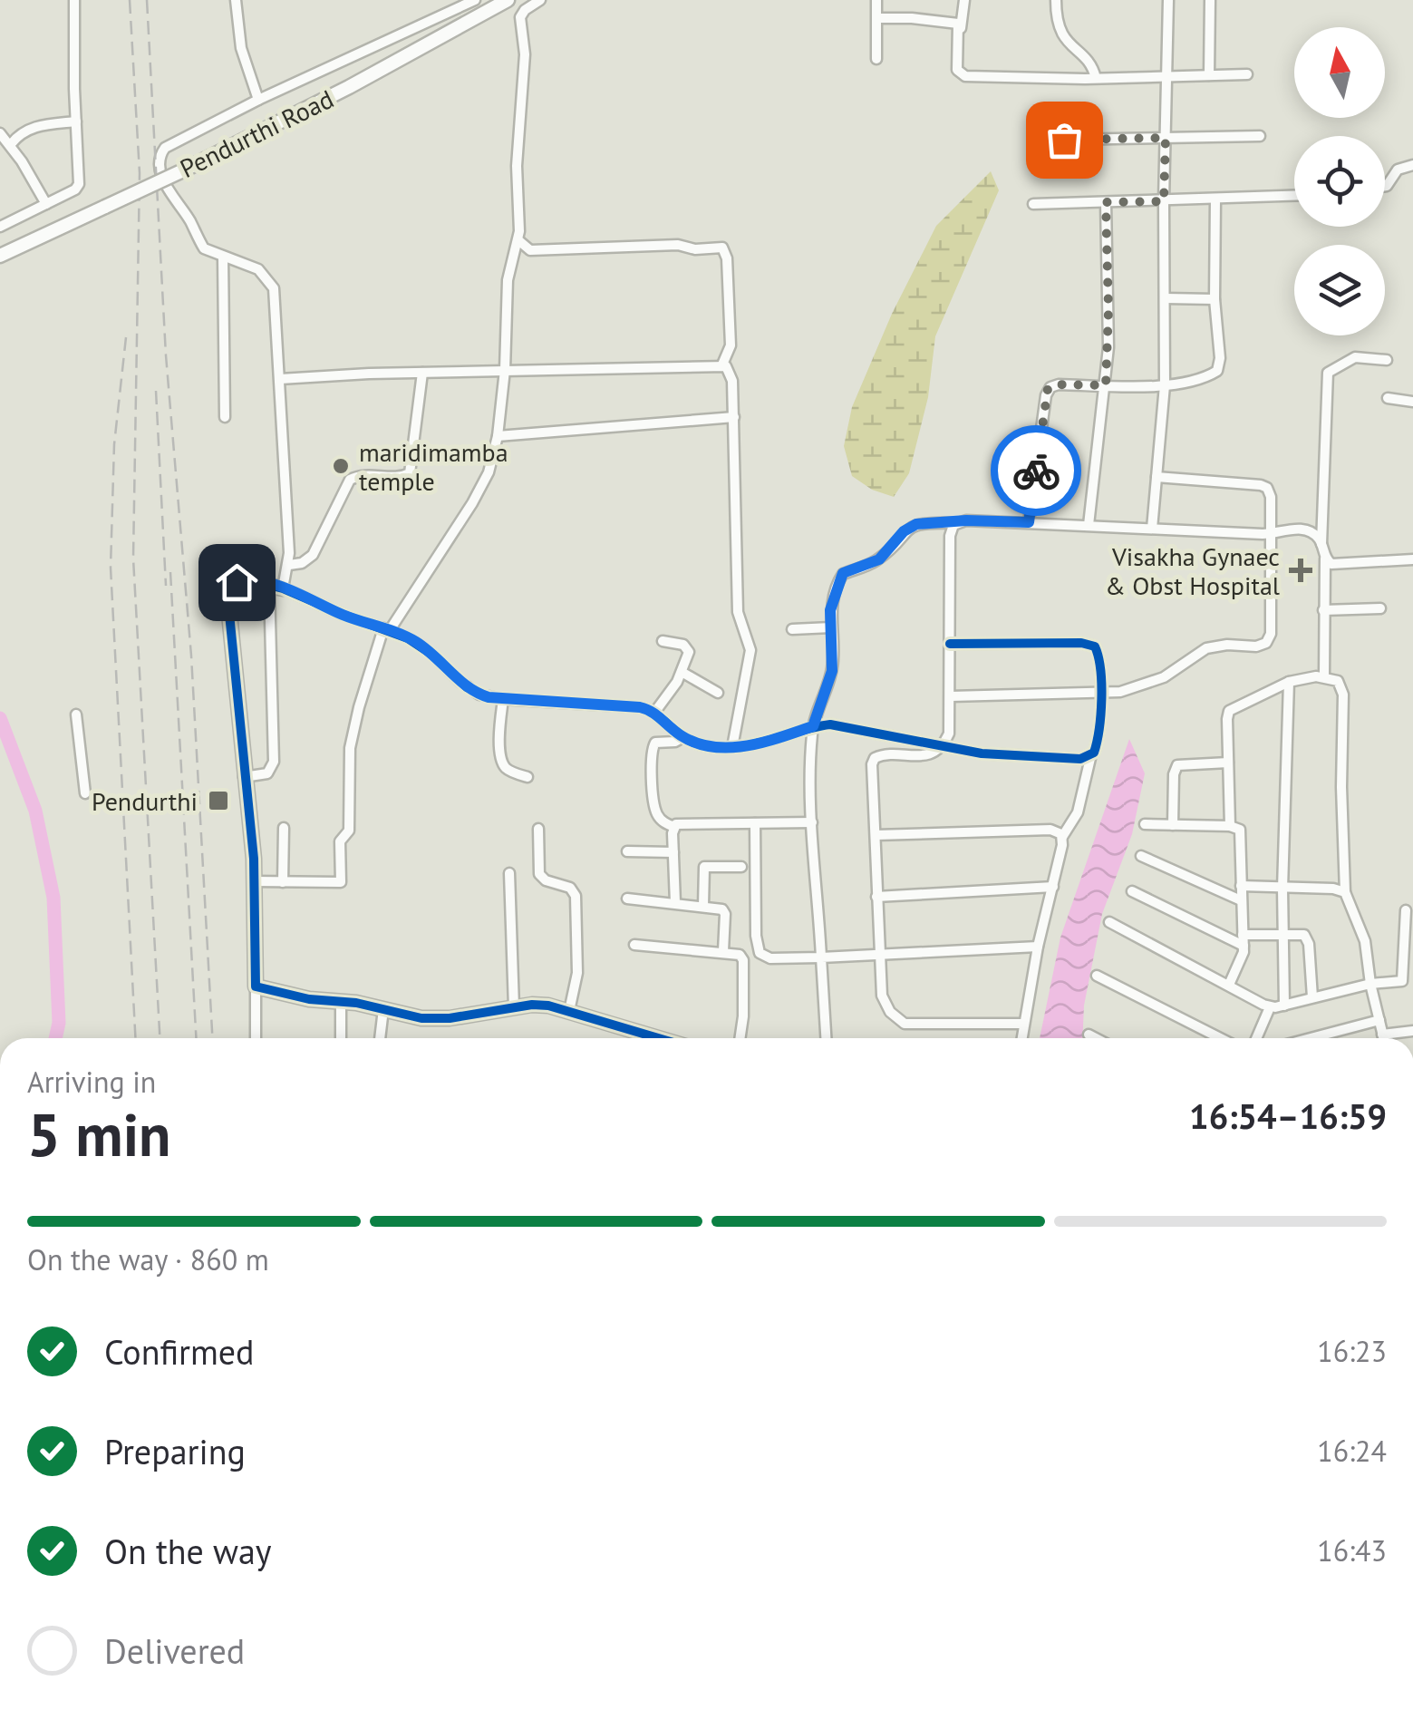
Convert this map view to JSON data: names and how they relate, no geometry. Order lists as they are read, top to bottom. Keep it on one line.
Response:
{"streets":{"street":["Pendurthi Road"]},"places":{"other":["maridimamba temple"],"health":["Visakha Gynaec & Obst Hospital"],"transit":["Pendurthi"]},"north":"top","page":{"heading":["5 min","Arriving in","16:54–16:59"],"bar":"On the way · 860 m","list":[["Confirmed","16:23"],["Preparing","16:24"],["On the way","16:43"],"Delivered"]}}
